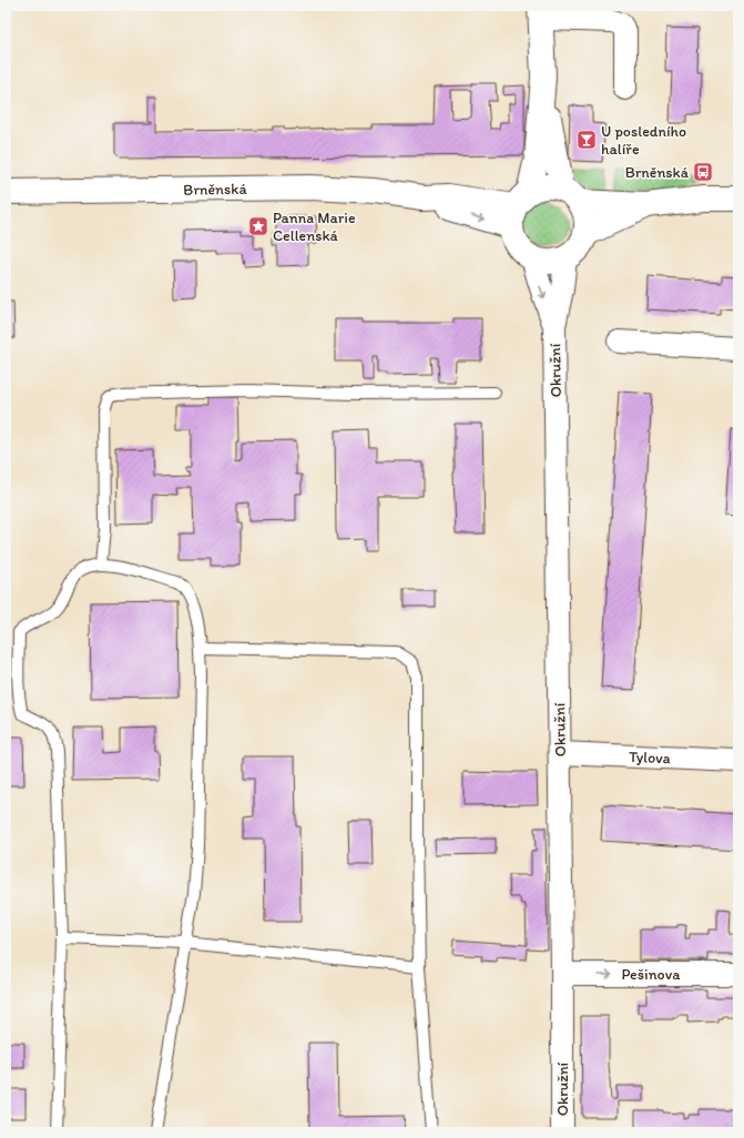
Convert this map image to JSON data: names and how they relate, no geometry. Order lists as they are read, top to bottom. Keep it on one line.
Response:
{"streets":{"main road":["Brněnská"],"street":["Okružní","Tylova","Pešinova"]},"crossings":[["Brněnská","Okružní"],["Okružní","Tylova"],["Okružní","Pešinova"]],"one_way":["Pešinova"],"places":{"bar":["U posledního halíře"],"bus stop":["Brněnská"],"place":["Panna Marie Cellenská"]}}
